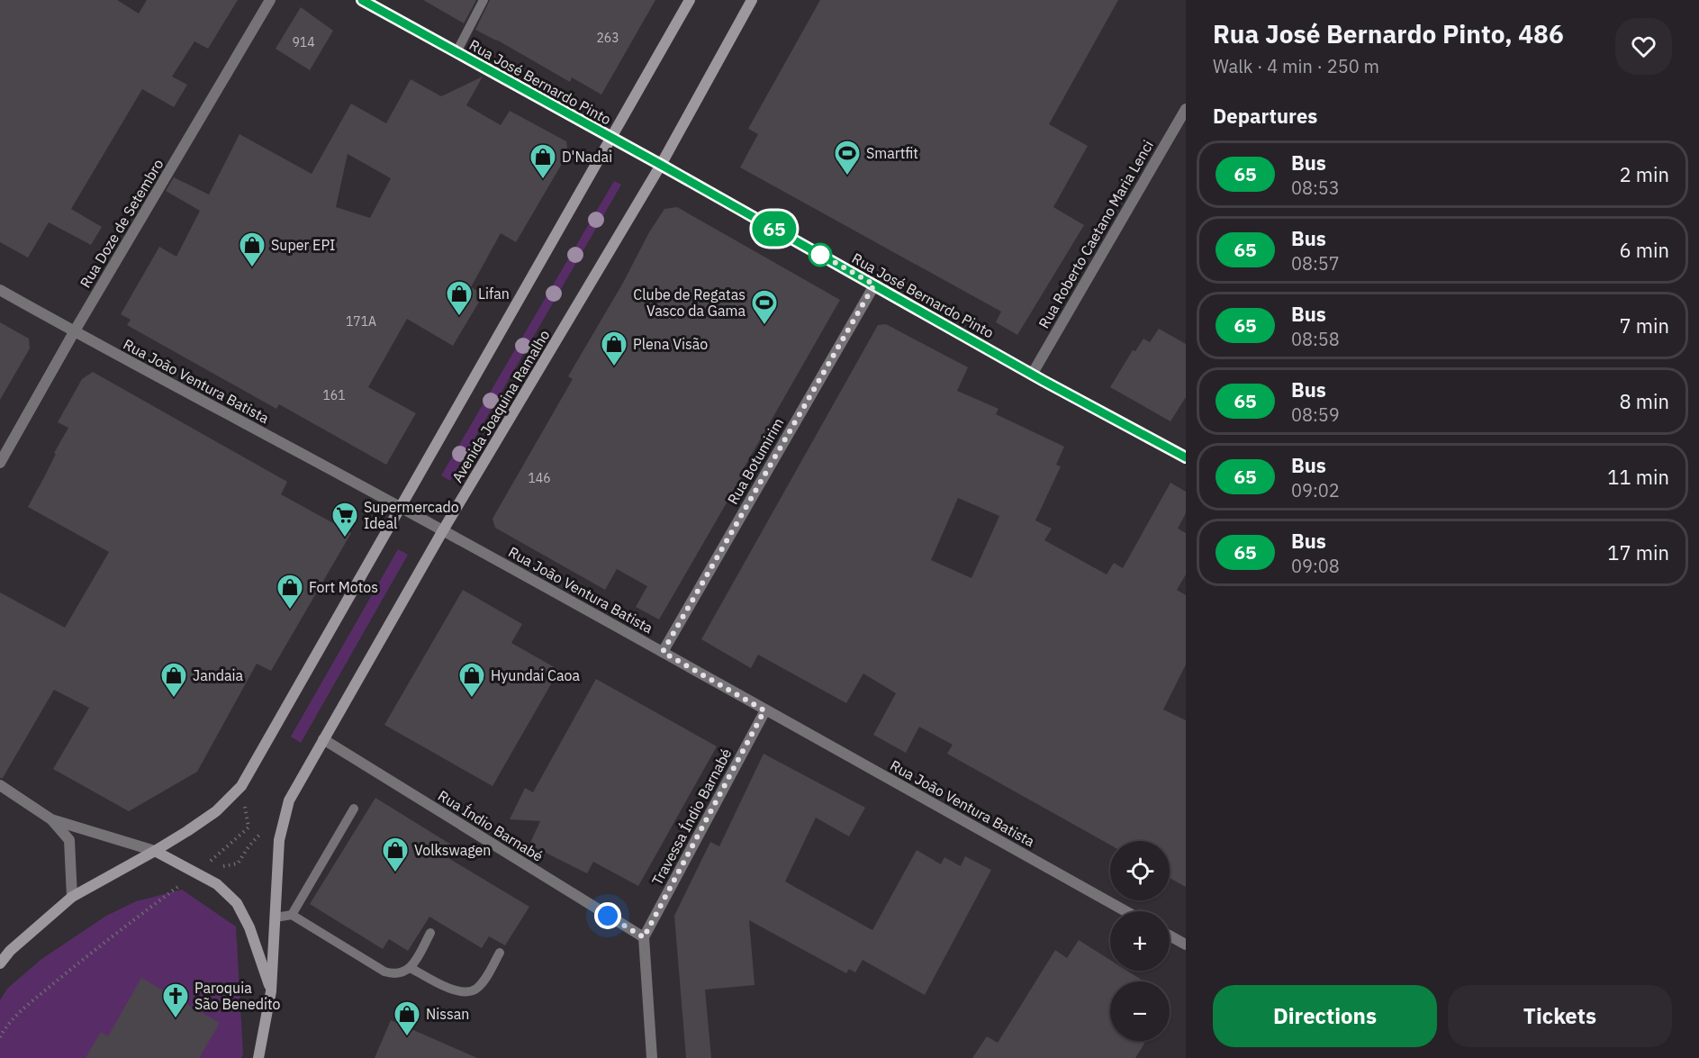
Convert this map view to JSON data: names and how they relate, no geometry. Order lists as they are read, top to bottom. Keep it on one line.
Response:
{"streets":{"main road":["Avenida Joaquina Ramalho"],"street":["Rua José Bernardo Pinto","Rua Doze de Setembro","Rua Roberto Caetano Maria Lenci","Rua João Ventura Batista","Rua Botumirim","Travessa Índio Barnabé","Rua Índio Barnabé"]},"crossings":[["Rua José Bernardo Pinto","Rua Roberto Caetano Maria Lenci"],["Rua José Bernardo Pinto","Avenida Joaquina Ramalho"],["Rua José Bernardo Pinto","Rua Botumirim"],["Rua Doze de Setembro","Rua João Ventura Batista"],["Rua João Ventura Batista","Avenida Joaquina Ramalho"],["Rua João Ventura Batista","Rua Botumirim"],["Rua João Ventura Batista","Travessa Índio Barnabé"],["Avenida Joaquina Ramalho","Rua Índio Barnabé"],["Travessa Índio Barnabé","Rua Índio Barnabé"]],"places":{"sports":["Smartfit","Clube de Regatas Vasco da Gama"],"shop":["D'Nadai","Super EPI","Lifan","Plena Visão","Fort Motos","Jandaia","Hyundai Caoa","Volkswagen","Nissan"],"supermarket":["Supermercado Ideal"],"church":["Paroquia São Benedito"]},"lines":["bus line 65"],"house_numbers":["263","914","171A","161","146"],"page":{"on_map":"65","heading":[["Rua José Bernardo Pinto, 486","Walk · 4 min · 250 m"],"Departures"],"list":[{"mark":"65","name":"Bus","note":"08:53","value":"2 min"},{"mark":"65","name":"Bus","note":"08:57","value":"6 min"},{"mark":"65","name":"Bus","note":"08:58","value":"7 min"},{"mark":"65","name":"Bus","note":"08:59","value":"8 min"},{"mark":"65","name":"Bus","note":"09:02","value":"11 min"},{"mark":"65","name":"Bus","note":"09:08","value":"17 min"}],"map_buttons":["+","−"],"buttons":["Directions","Tickets"]}}
